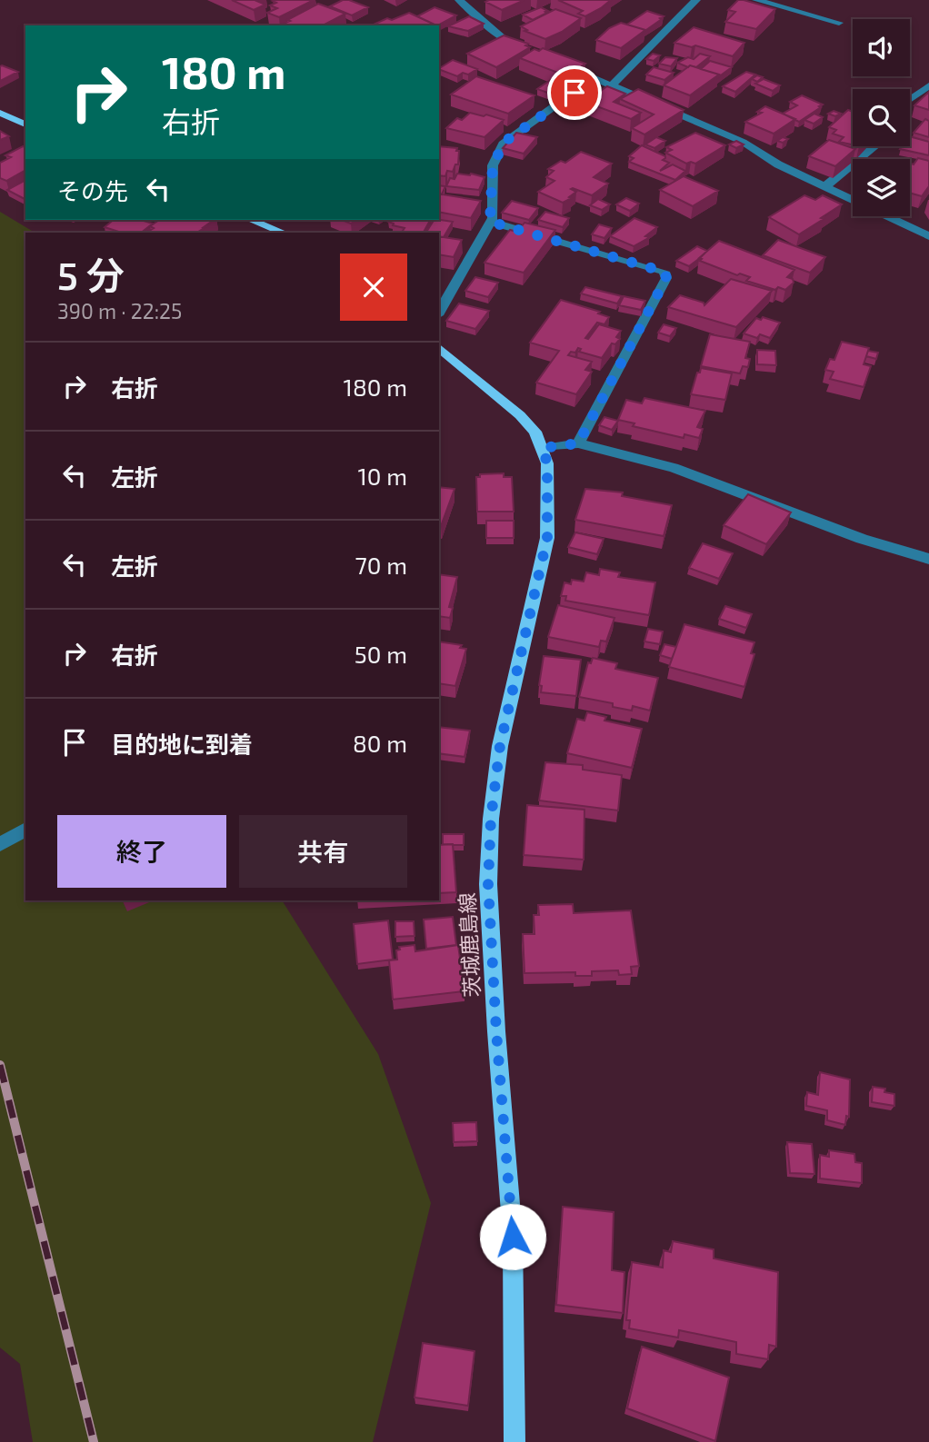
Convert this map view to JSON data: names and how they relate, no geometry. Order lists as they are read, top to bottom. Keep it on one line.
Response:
{"streets":{"main road":["茨城鹿島線"]},"page":{"turn":["180 m","右折"],"then":"その先","heading":["5 分","390 m · 22:25"],"list":[{"name":"右折","value":"180 m"},{"name":"左折","value":"10 m"},{"name":"左折","value":"70 m"},{"name":"右折","value":"50 m"},{"name":"目的地に到着","value":"80 m"}],"buttons":["終了","共有"]}}
